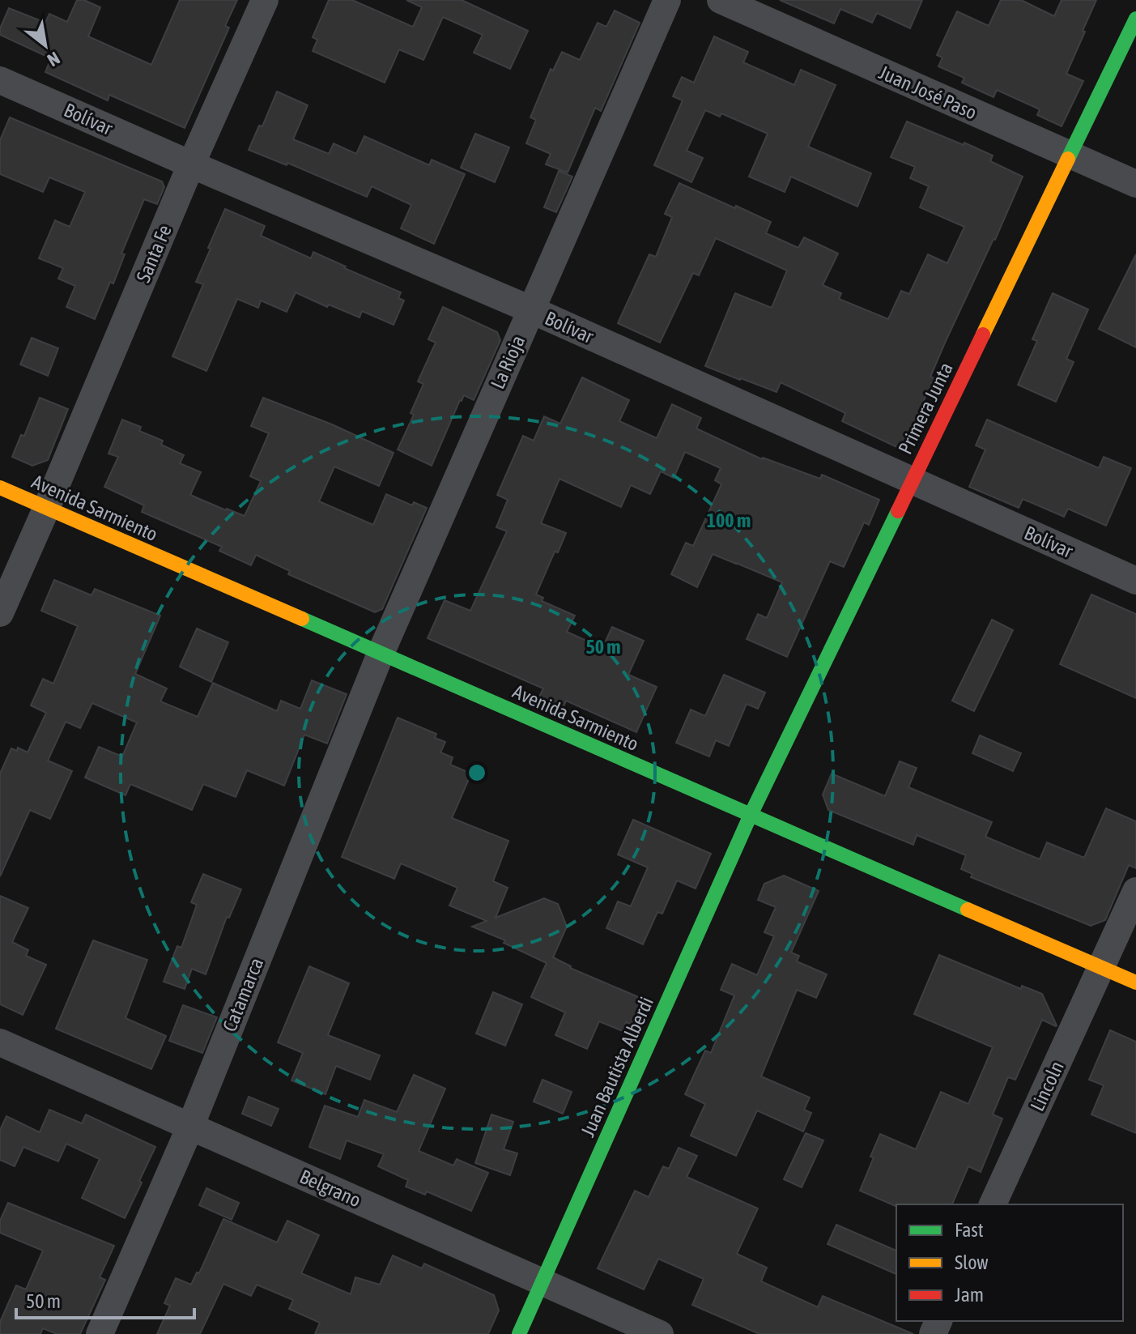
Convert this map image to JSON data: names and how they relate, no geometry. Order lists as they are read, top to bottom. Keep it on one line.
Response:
{"streets":{"street":["Juan José Paso","Bolívar","Santa Fe","La Rioja","Primera Junta","Avenida Sarmiento","Catamarca","Juan Bautista Alberdi","Lincoln","Belgrano"]},"crossings":[["Juan José Paso","Primera Junta"],["Bolívar","Santa Fe"],["Bolívar","La Rioja"],["Bolívar","Primera Junta"],["Santa Fe","Avenida Sarmiento"],["La Rioja","Avenida Sarmiento"],["La Rioja","Catamarca"],["Primera Junta","Avenida Sarmiento"],["Primera Junta","Juan Bautista Alberdi"],["Avenida Sarmiento","Catamarca"],["Avenida Sarmiento","Juan Bautista Alberdi"],["Avenida Sarmiento","Lincoln"],["Catamarca","Belgrano"],["Juan Bautista Alberdi","Belgrano"]],"legend":["Fast","Slow","Jam"],"scale_bar":"50 m","north":"bottom right","rings":["100 m","50 m"]}
